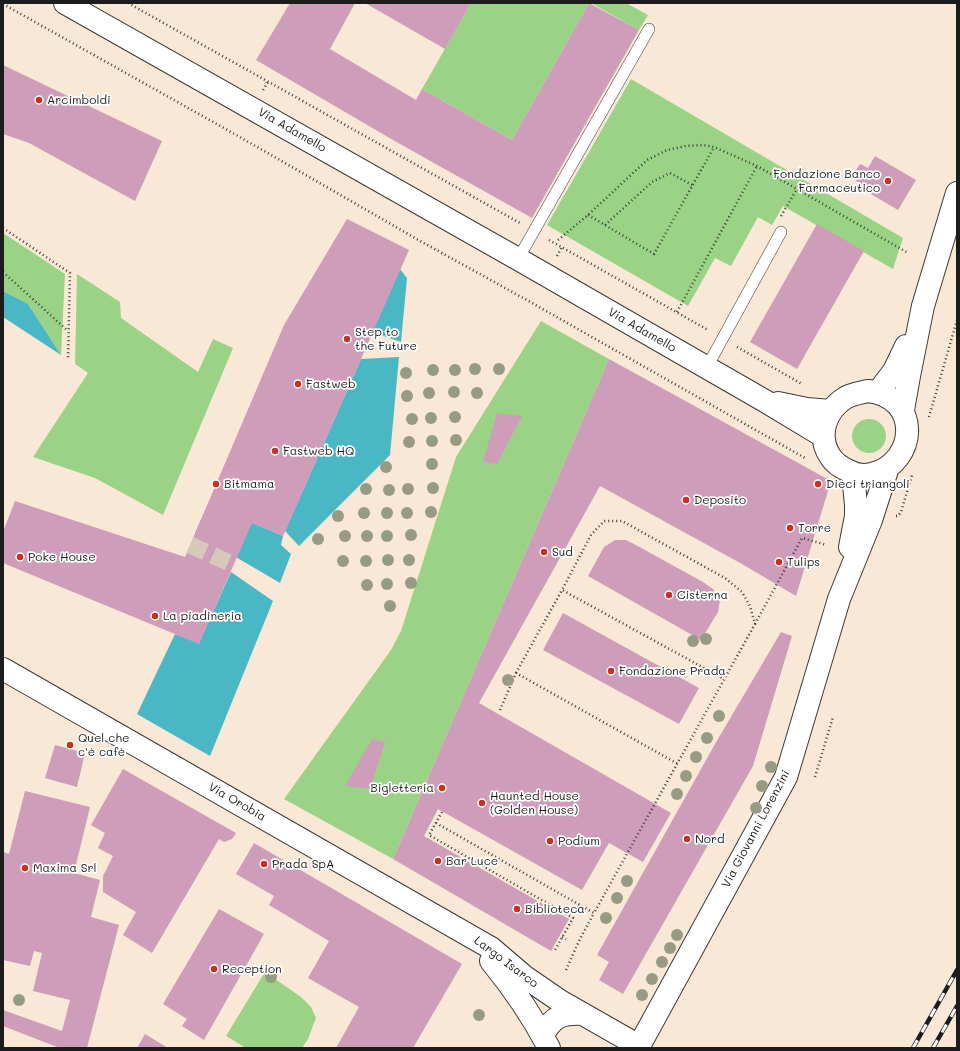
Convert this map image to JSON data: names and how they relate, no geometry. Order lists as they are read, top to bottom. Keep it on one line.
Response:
{"streets":{"street":["Via Adamello","Via Orobia","Via Giovanni Lorenzini","Largo Isarco"]},"crossings":[["Via Orobia","Largo Isarco"],["Via Giovanni Lorenzini","Largo Isarco"]],"places":["Arcimboldi","Fondazione Banco Farmaceutico","Step to the Future","Fastweb","Fastweb HQ","Bitmama","Dieci triangoli","Deposito","Torre","Sud","Poke House","Tulips","Cisterna","La piadineria","Fondazione Prada","Quel che c'è cafè","Bigletteria","Haunted House (Golden House)","Nord","Podium","Bar Luce","Prada SpA","Maxima Srl","Biblioteca","Reception"]}
